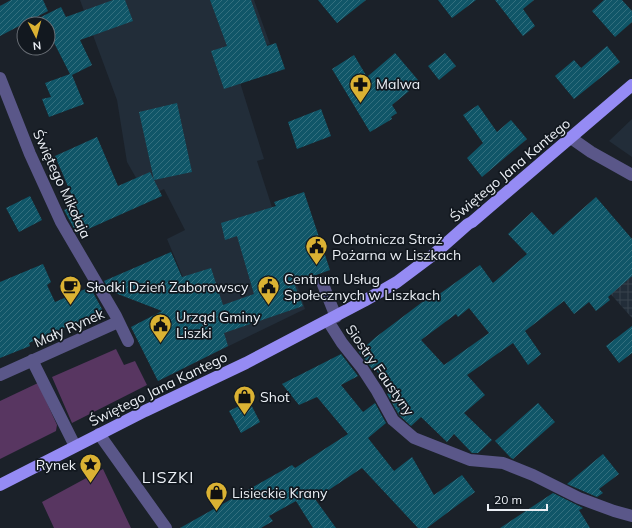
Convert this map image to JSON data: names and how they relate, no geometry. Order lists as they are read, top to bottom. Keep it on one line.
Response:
{"streets":{"main road":["Świętego Jana Kantego"],"street":["Świętego Mikołaja","Mały Rynek","Siostry Faustyny"]},"crossings":[["Świętego Jana Kantego","Mały Rynek"],["Świętego Jana Kantego","Siostry Faustyny"],["Świętego Mikołaja","Mały Rynek"]],"districts":["LISZKI"],"places":{"pharmacy":["Malwa"],"public building":["Ochotnicza Straż Pożarna w Liszkach","Centrum Usług Społecznych w Liszkach","Urząd Gminy Liszki"],"cafe":["Słodki Dzień Zaborowscy"],"shop":["Shot","Lisieckie Krany"],"place":["Rynek"]},"scale_bar":"20 m","north":"bottom"}
